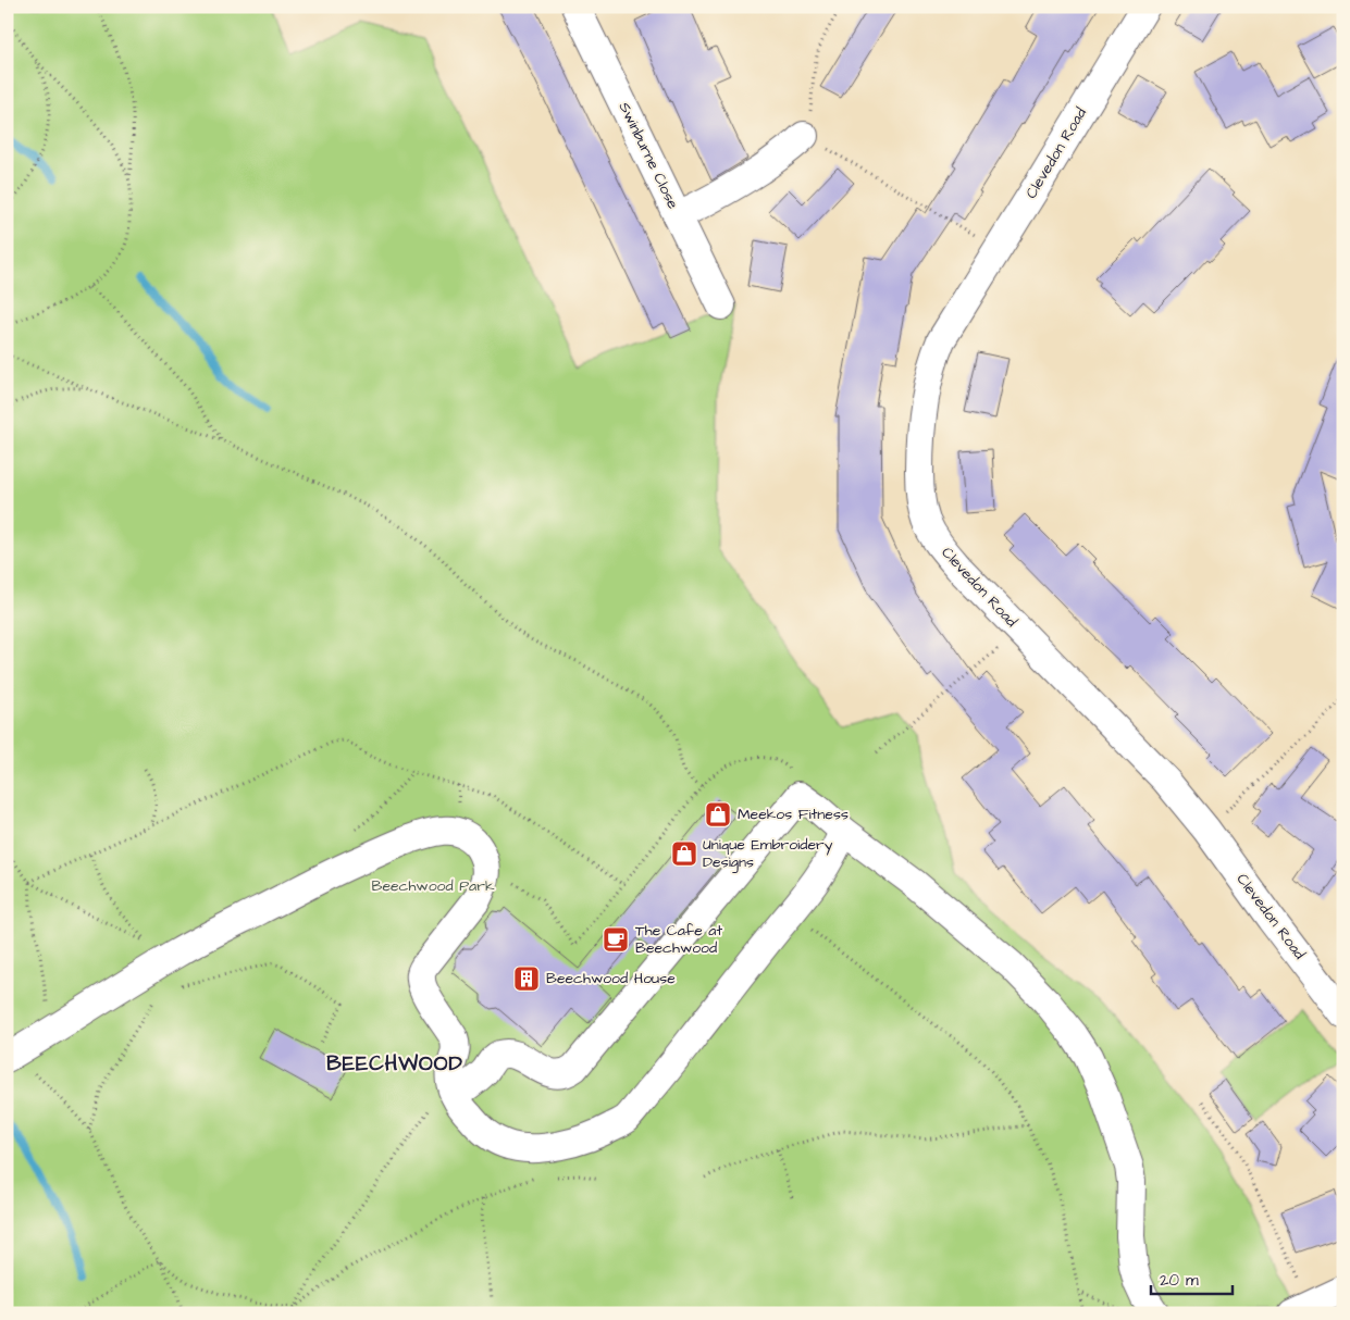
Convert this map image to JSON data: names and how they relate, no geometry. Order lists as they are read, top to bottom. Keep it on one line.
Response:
{"streets":{"street":["Clevedon Road","Swinburne Close"]},"districts":["BEECHWOOD"],"parks":["Beechwood Park"],"places":{"shop":["Meekos Fitness","Unique Embroidery Designs"],"cafe":["The Cafe at Beechwood"],"building":["Beechwood House"]},"scale_bar":"20 m"}
